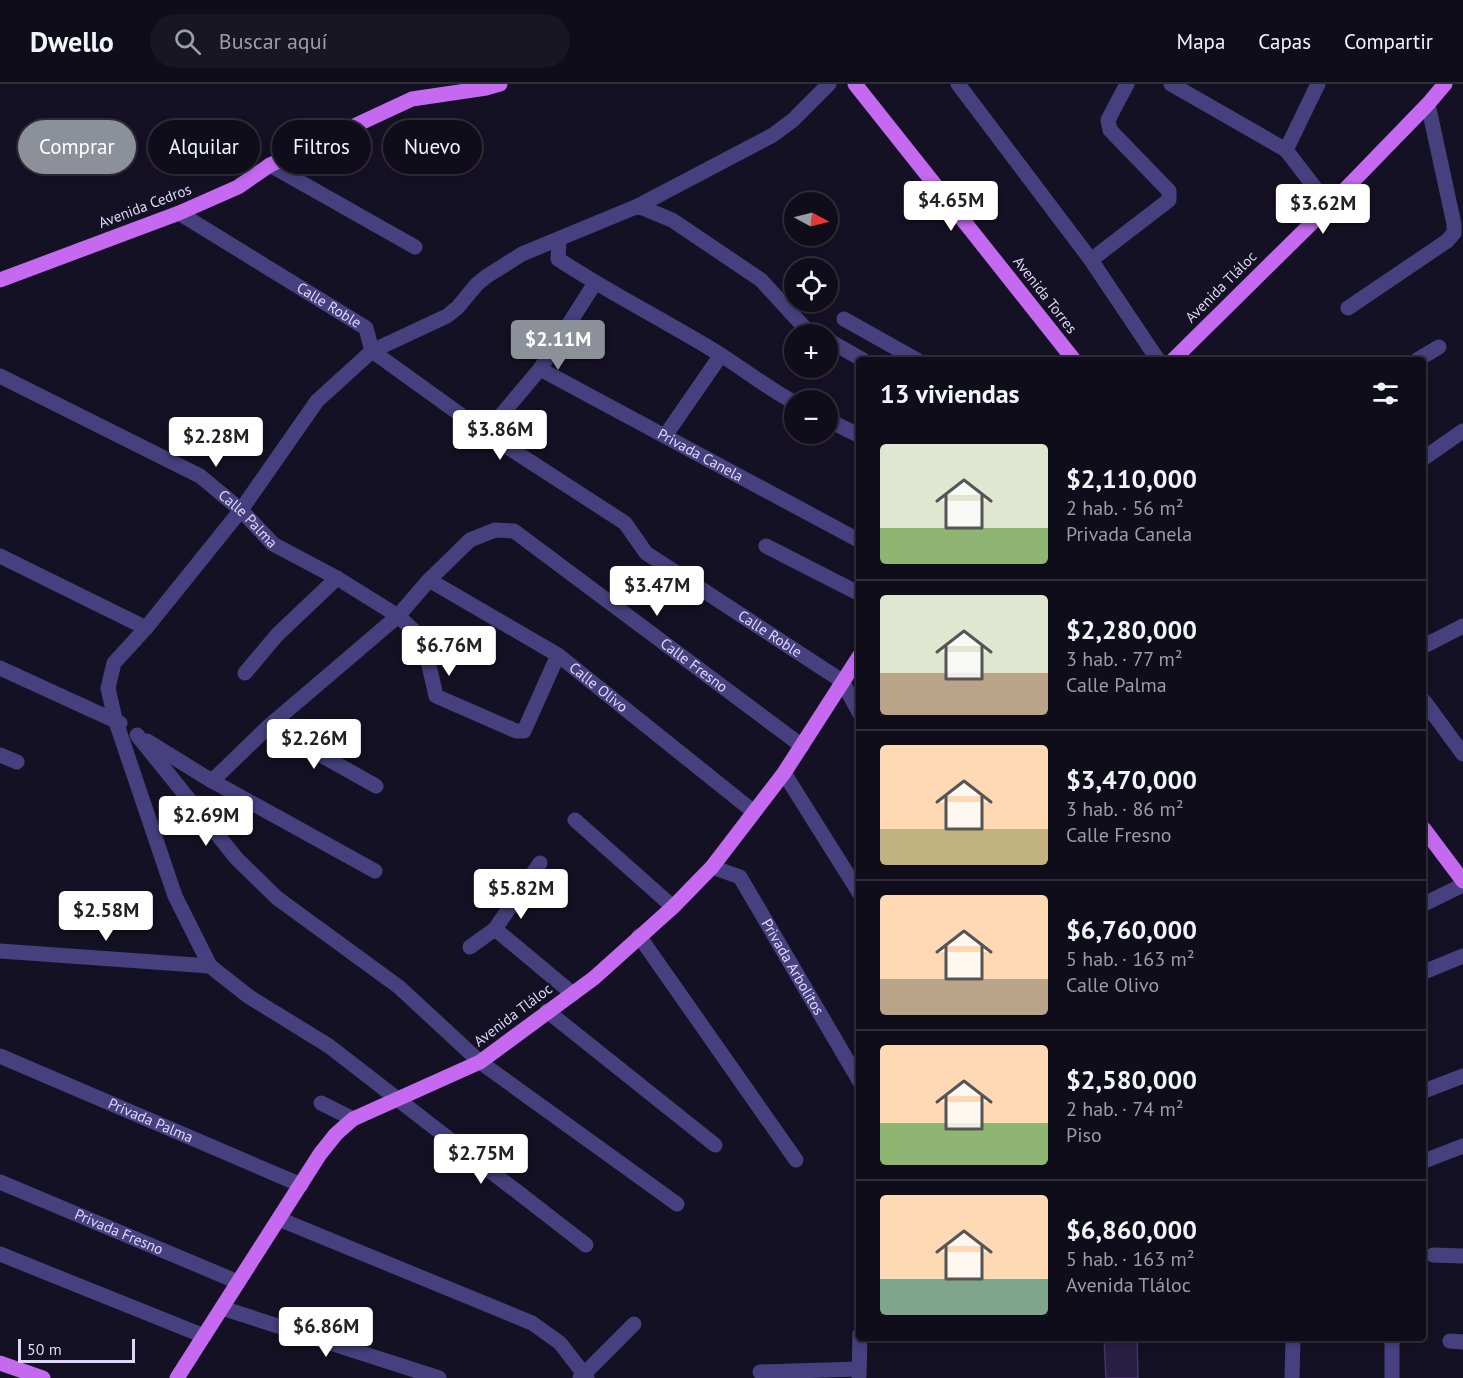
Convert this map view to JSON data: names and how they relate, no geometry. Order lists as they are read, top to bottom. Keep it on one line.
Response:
{"streets":{"main road":["Avenida Cedros","Avenida Tláloc","Avenida Torres"],"street":["Calle Roble","Privada Canela","Calle Palma","Calle Fresno","Calle Olivo","Privada Arbolitos","Privada Palma","Privada Fresno"]},"crossings":[["Avenida Cedros","Calle Roble"],["Avenida Tláloc","Calle Roble"],["Avenida Tláloc","Calle Fresno"],["Avenida Tláloc","Calle Olivo"],["Avenida Tláloc","Privada Arbolitos"],["Avenida Tláloc","Privada Palma"],["Avenida Tláloc","Privada Fresno"],["Calle Palma","Calle Olivo"],["Calle Fresno","Calle Olivo"]],"scale_bar":"50 m","north":"right","page":{"header":"Dwello","search":"Buscar aquí","nav":["Mapa","Capas","Compartir"],"chip":["Comprar","Alquilar","Filtros","Nuevo"],"price":["$4.65M","$3.62M","$2.11M","$3.86M","$2.28M","$3.47M","$6.76M","$2.26M","$2.69M","$5.82M","$2.58M","$2.75M","$6.86M"],"map_buttons":["+","−"],"heading":"13 viviendas","list":[{"name":"$2,110,000","note":"2 hab. · 56 m² · Privada Canela"},{"name":"$2,280,000","note":"3 hab. · 77 m² · Calle Palma"},{"name":"$3,470,000","note":"3 hab. · 86 m² · Calle Fresno"},{"name":"$6,760,000","note":"5 hab. · 163 m² · Calle Olivo"},{"name":"$2,580,000","note":"2 hab. · 74 m² · Piso"},{"name":"$6,860,000","note":"5 hab. · 163 m² · Avenida Tláloc"}],"scale":"50 m"}}
